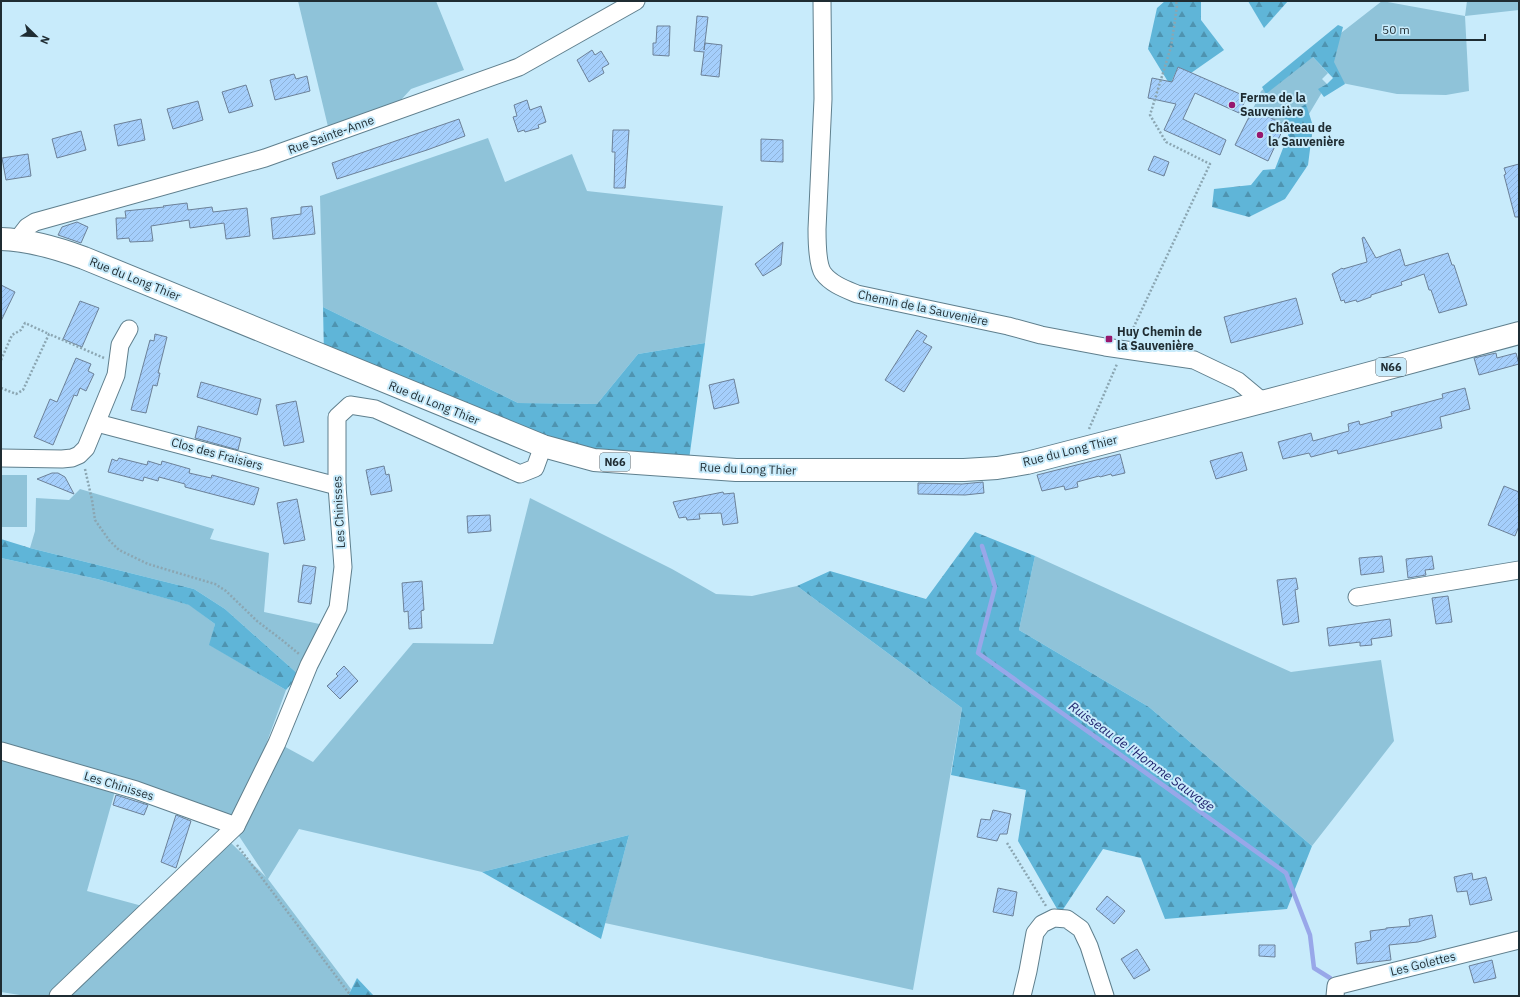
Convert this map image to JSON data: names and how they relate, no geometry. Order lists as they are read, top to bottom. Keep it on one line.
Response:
{"streets":{"main road":["Rue du Long Thier","N66"],"street":["Rue Sainte-Anne","Chemin de la Sauvenière","Clos des Fraisiers","Les Chinisses","Les Golettes"]},"crossings":[["Rue Sainte-Anne","Rue du Long Thier"],["Rue du Long Thier","Chemin de la Sauvenière"],["Rue du Long Thier","Les Chinisses"],["Clos des Fraisiers","Les Chinisses"]],"water":["Ruisseau de l'Homme Sauvage"],"places":{"other":["Ferme de la Sauvenière","Château de la Sauvenière"],"transit":["Huy Chemin de la Sauvenière"]},"scale_bar":"50 m","north":"bottom right"}
